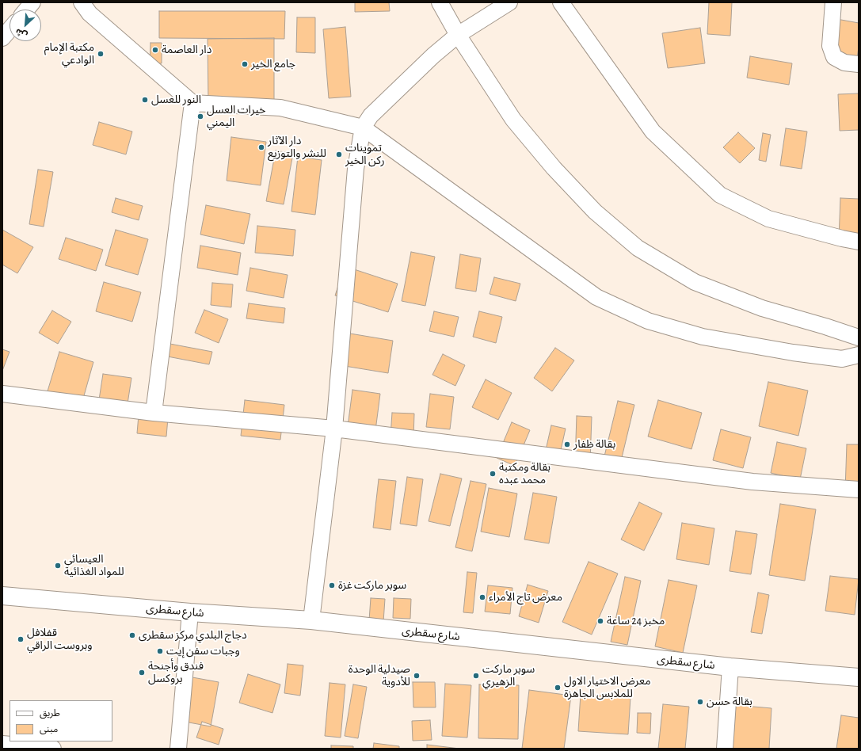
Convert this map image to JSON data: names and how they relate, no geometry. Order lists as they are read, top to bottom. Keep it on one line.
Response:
{"streets":{"street":["شارع سقطرى"]},"places":["دار العاصمة","مكتبة الإمام الوادعي","جامع الخير","النور للعسل","خيرات العسل اليمني","دار الآثار للنشر والتوزيع","تموينات ركن الخير","بقالة ظفار","بقالة ومكتبة محمد عبده","العيسائي للمواد الغذائية","سوبر ماركت غزة","معرض تاج الأمراء","مخبز 24 ساعة","دجاج البلدي مركز سقطرى","قفلافل وبروست الراقي","وجبات سفن إيت","فندق وأجنحة بروكسل","صيدلية الوحدة للأدوية","سوبر ماركت الزهيري","معرض الاختيار الاول للملابس الجاهزة","بقالة حسن"],"legend":["طريق","مبنى"],"north":"bottom left"}
